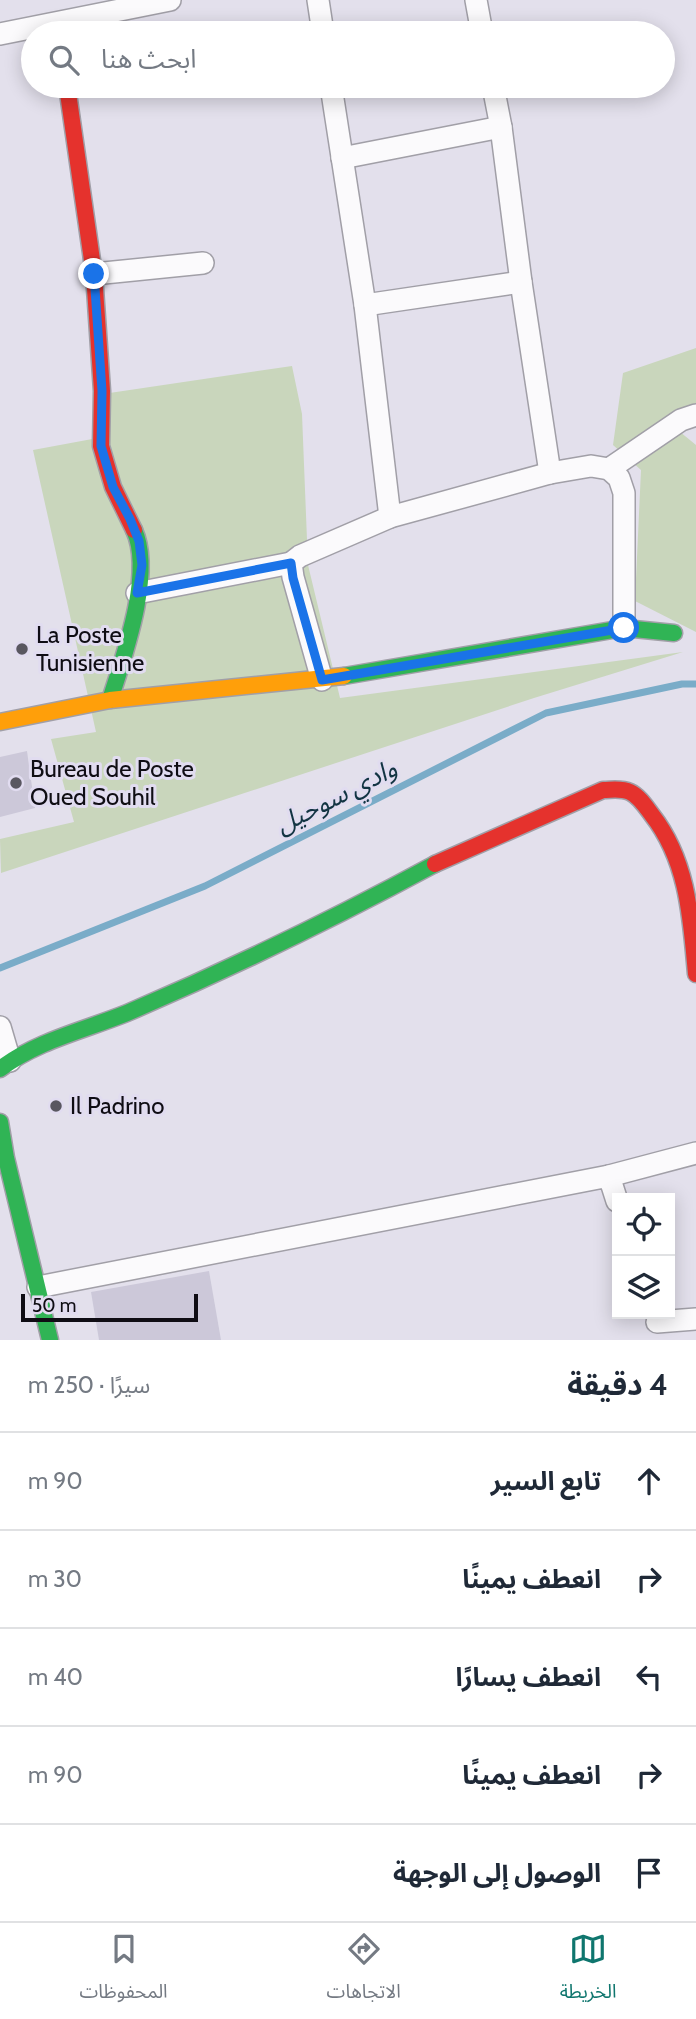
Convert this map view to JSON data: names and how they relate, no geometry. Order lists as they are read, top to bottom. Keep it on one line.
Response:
{"water":["وادي سوحيل"],"places":["La Poste Tunisienne","Bureau de Poste Oued Souhil","Il Padrino"],"scale_bar":"50 m","page":{"search":"ابحث هنا","scale":"50 m","heading":["4 دقيقة","سيرًا · 250 m"],"list":[["تابع السير","90 m"],["انعطف يمينًا","30 m"],["انعطف يسارًا","40 m"],["انعطف يمينًا","90 m"],"الوصول إلى الوجهة"],"nav":["الخريطة","الاتجاهات","المحفوظات"]}}
